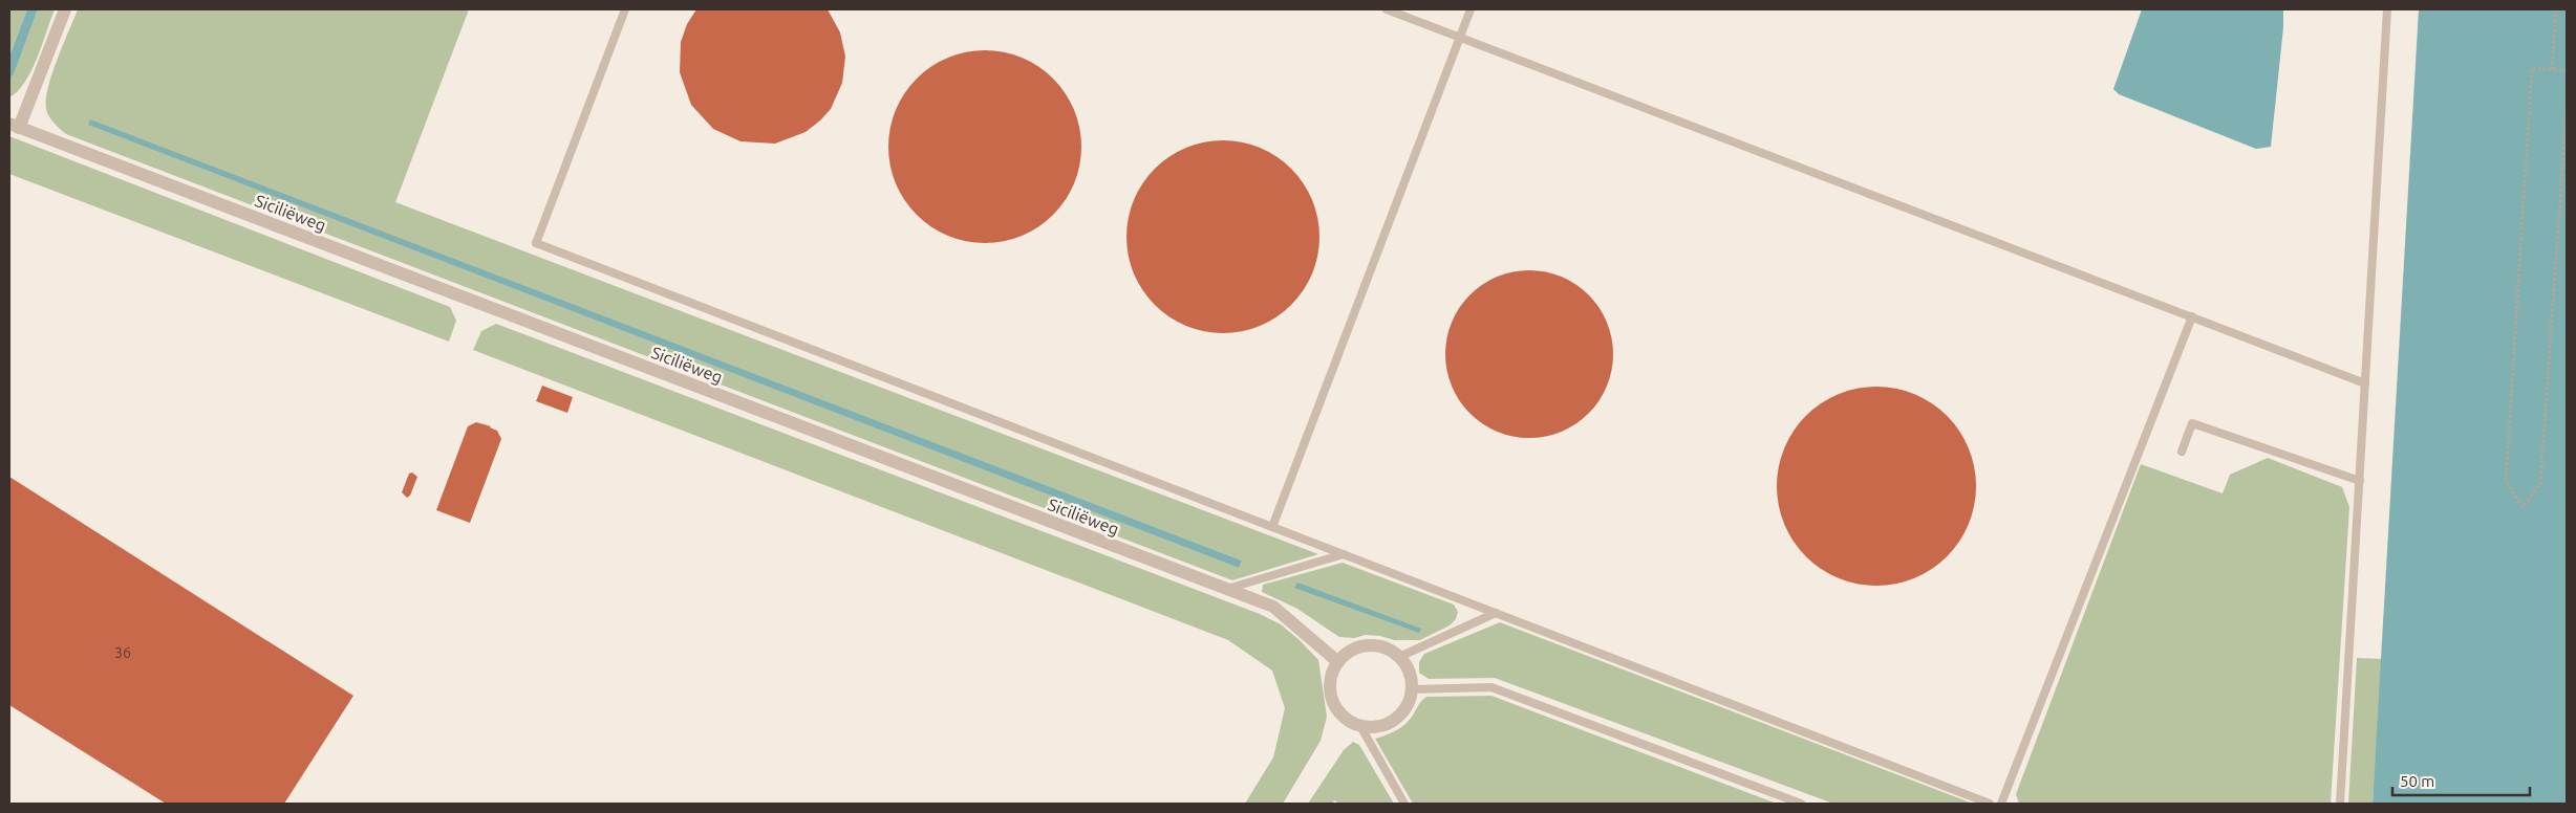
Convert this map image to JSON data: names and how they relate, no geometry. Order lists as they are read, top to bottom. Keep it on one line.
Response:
{"streets":{"street":["Siciliëweg"]},"house_numbers":["36"],"scale_bar":"50 m"}
